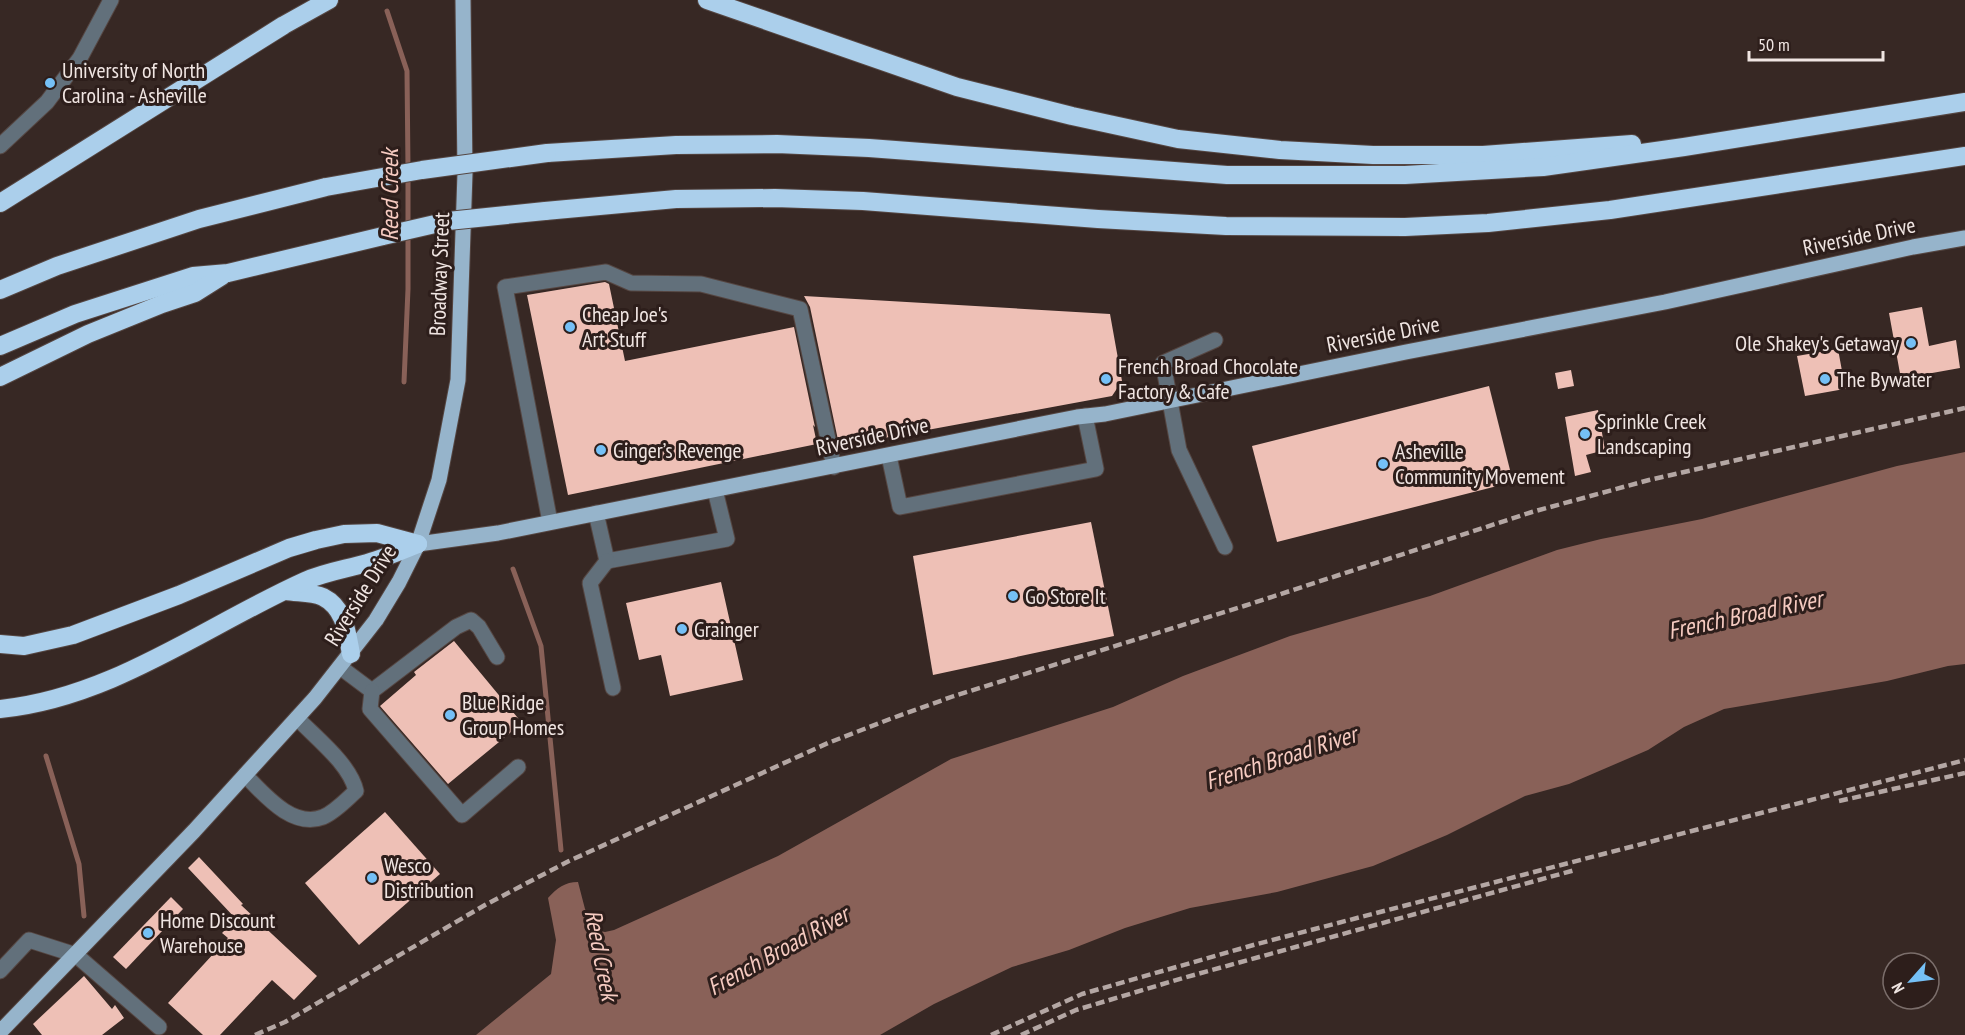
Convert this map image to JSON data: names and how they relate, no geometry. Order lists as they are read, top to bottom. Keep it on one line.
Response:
{"streets":{"main road":["Riverside Drive","Broadway Street"]},"crossings":[["Riverside Drive","Broadway Street"]],"water":["Reed Creek","French Broad River"],"places":["University of North Carolina - Asheville","Cheap Joe's Art Stuff","Ole Shakey's Getaway","French Broad Chocolate Factory & Cafe","The Bywater","Sprinkle Creek Landscaping","Ginger’s Revenge","Asheville Community Movement","Go Store It","Grainger","Blue Ridge Group Homes","Wesco Distribution","Home Discount Warehouse"],"scale_bar":"50 m","north":"bottom left"}
